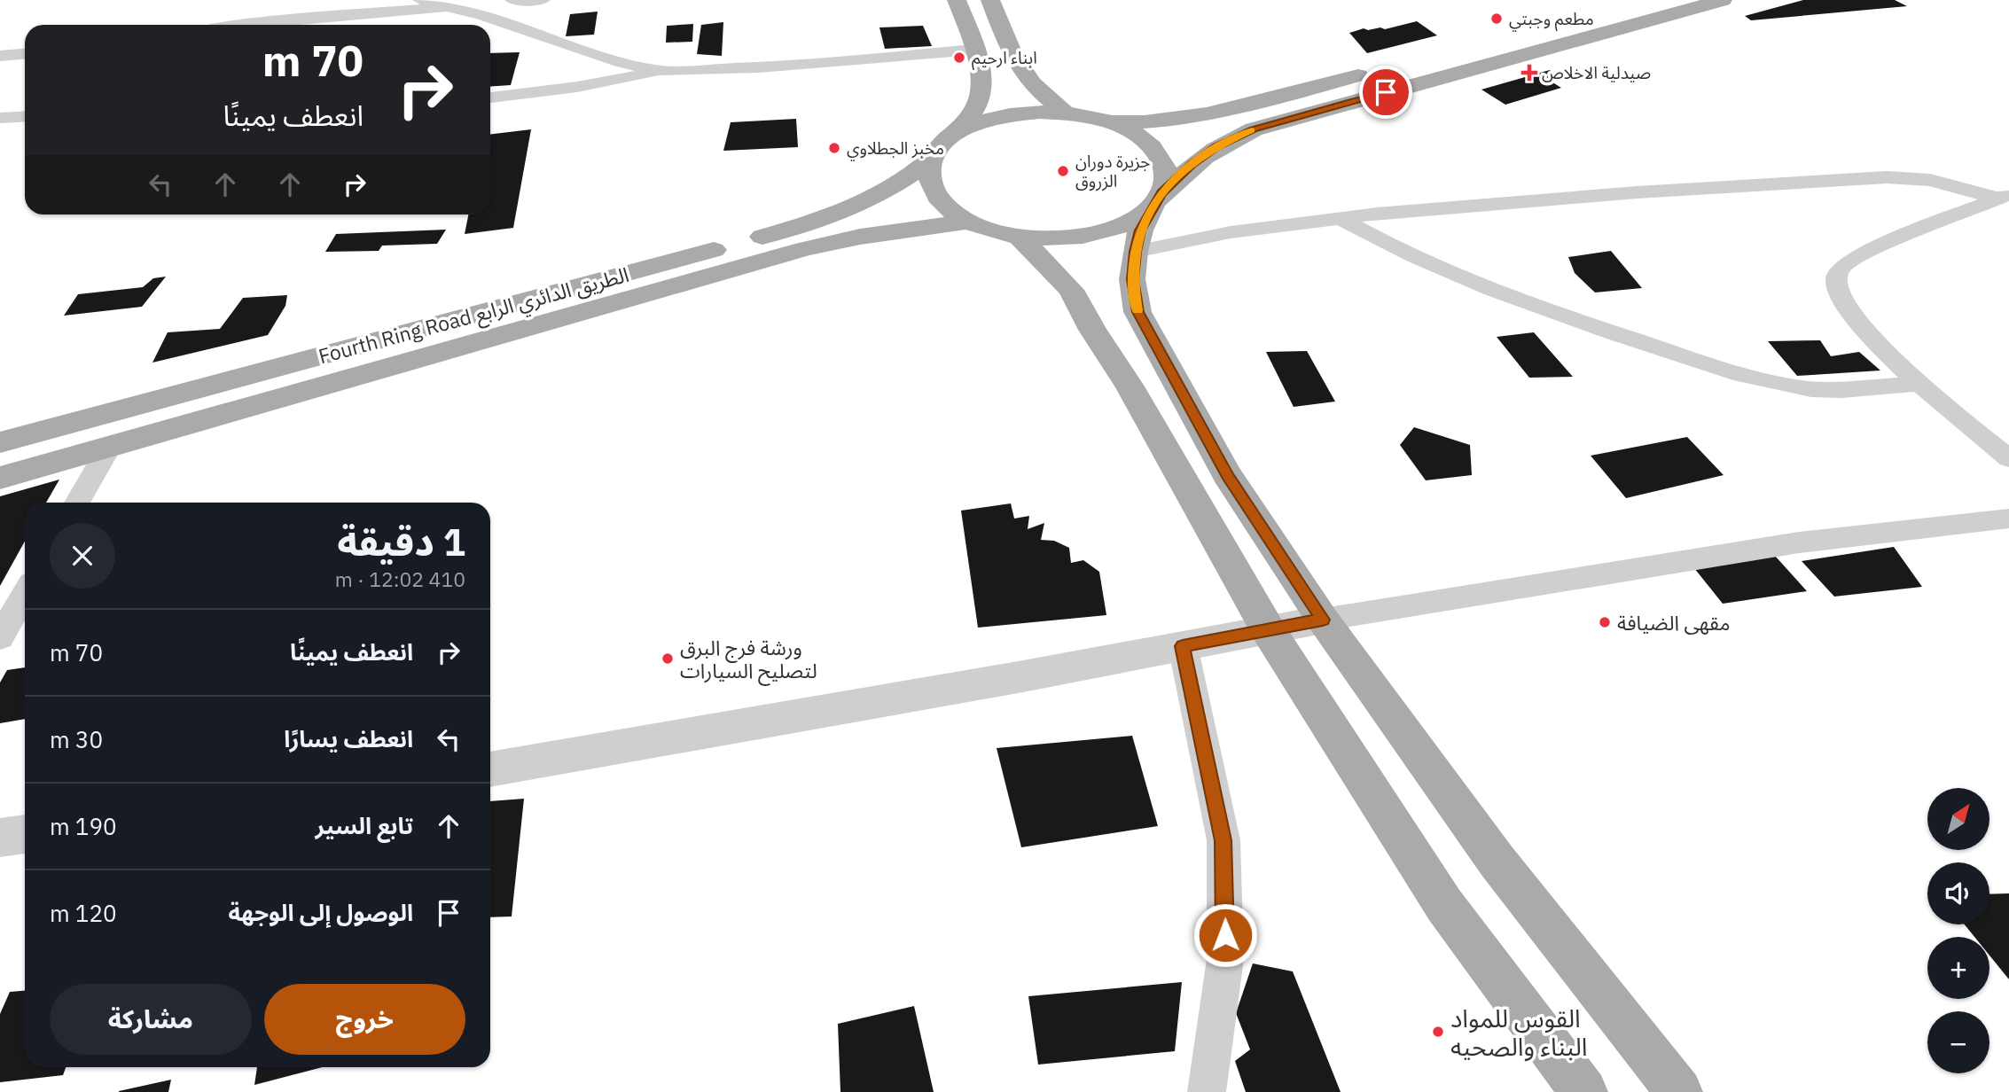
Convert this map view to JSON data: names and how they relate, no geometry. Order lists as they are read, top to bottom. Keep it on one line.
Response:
{"streets":{"main road":["Fourth Ring Road الطريق الدائري الرابع"]},"places":{"other":["مطعم وجبتي","ابناء ارحيم","مخبز الجطلاوي","جزيرة دوران الزروق","مقهى الضيافة","ورشة فرج البرق لتصليح السيارات","القوس للمواد البناء والصحيه"],"health":["صيدلية الاخلاص"]},"north":"top right","page":{"turn":["70 m","انعطف يمينًا"],"heading":["1 دقيقة","410 m · 12:02"],"list":[{"name":"انعطف يمينًا","value":"70 m"},{"name":"انعطف يسارًا","value":"30 m"},{"name":"تابع السير","value":"190 m"},{"name":"الوصول إلى الوجهة","value":"120 m"}],"map_buttons":["+","−"],"buttons":["خروج","مشاركة"]}}
